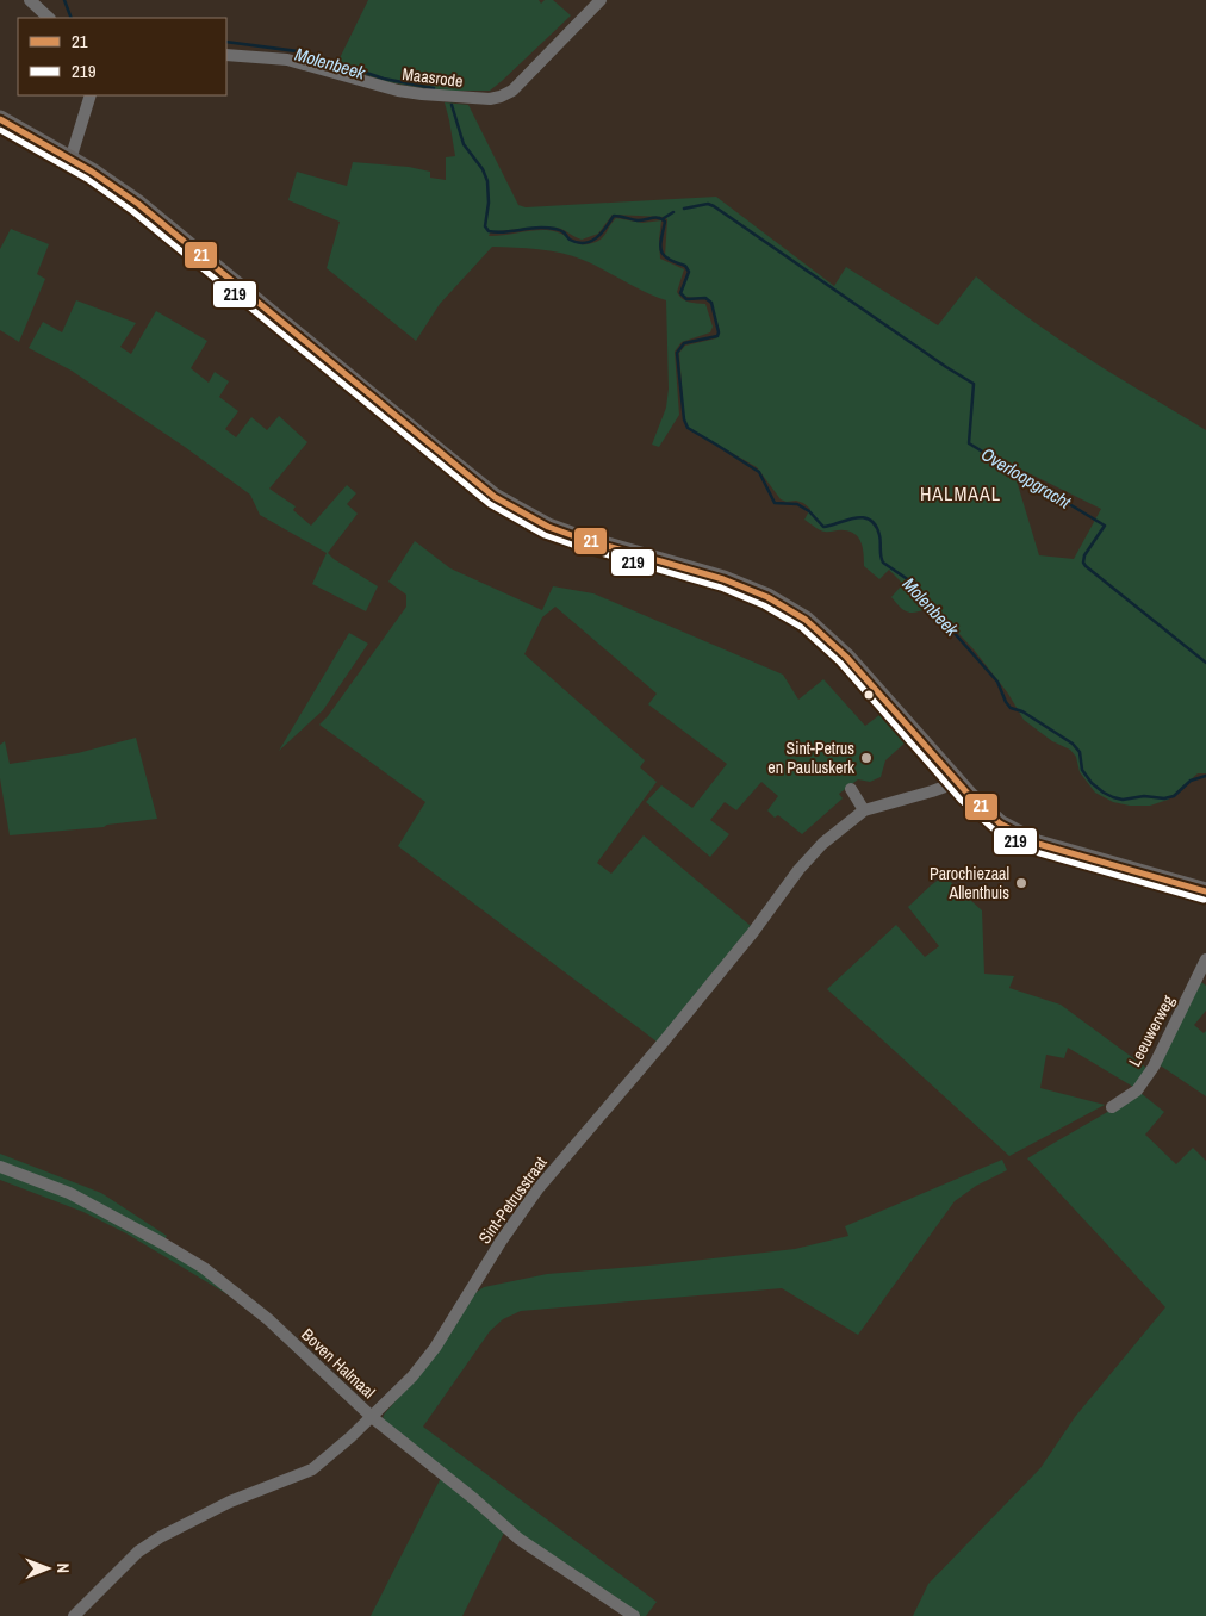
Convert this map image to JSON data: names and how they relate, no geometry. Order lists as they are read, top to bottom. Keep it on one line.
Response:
{"streets":{"street":["Maasrode","Leeuwerweg","Sint-Petrusstraat","Boven Halmaal"]},"crossings":[["Sint-Petrusstraat","Boven Halmaal"]],"districts":["HALMAAL"],"water":["Molenbeek","Overloopgracht"],"places":["Sint-Petrus en Pauluskerk","Parochiezaal Allenthuis"],"lines":["transit line 21","transit line 219"],"legend":["21","219"],"north":"right"}
